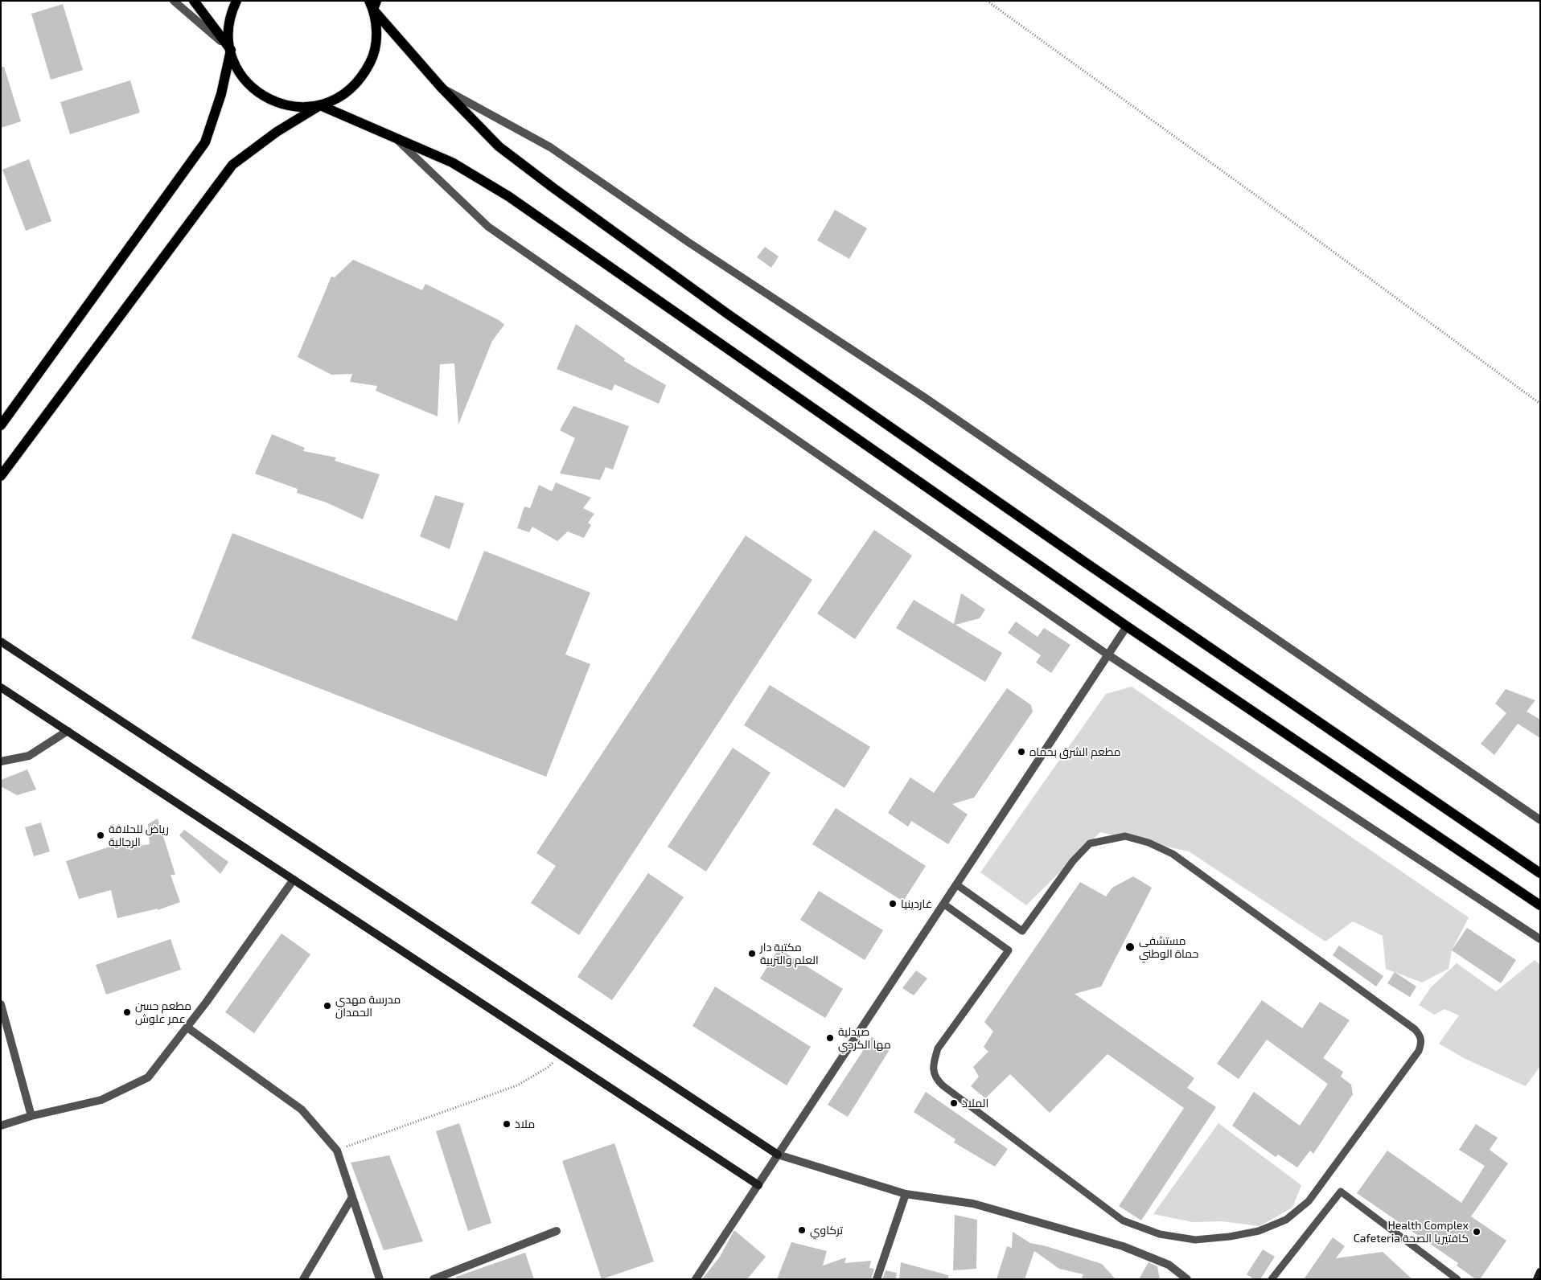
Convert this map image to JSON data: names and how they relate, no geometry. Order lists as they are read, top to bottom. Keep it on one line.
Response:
{"places":["مطعم الشرق بحماه","رياض للحلاقة الرجالية","غاردينيا","مستشفى حماة الوطني","مكتبة دار العلم والتربية","مدرسة مهدي الحمدان","مطعم حسن عمر علوش","صيدلية مها الكردي","الملاذ","ملاذ","تركاوي","Health Complex Cafeteria كافتيريا الصحة"]}
